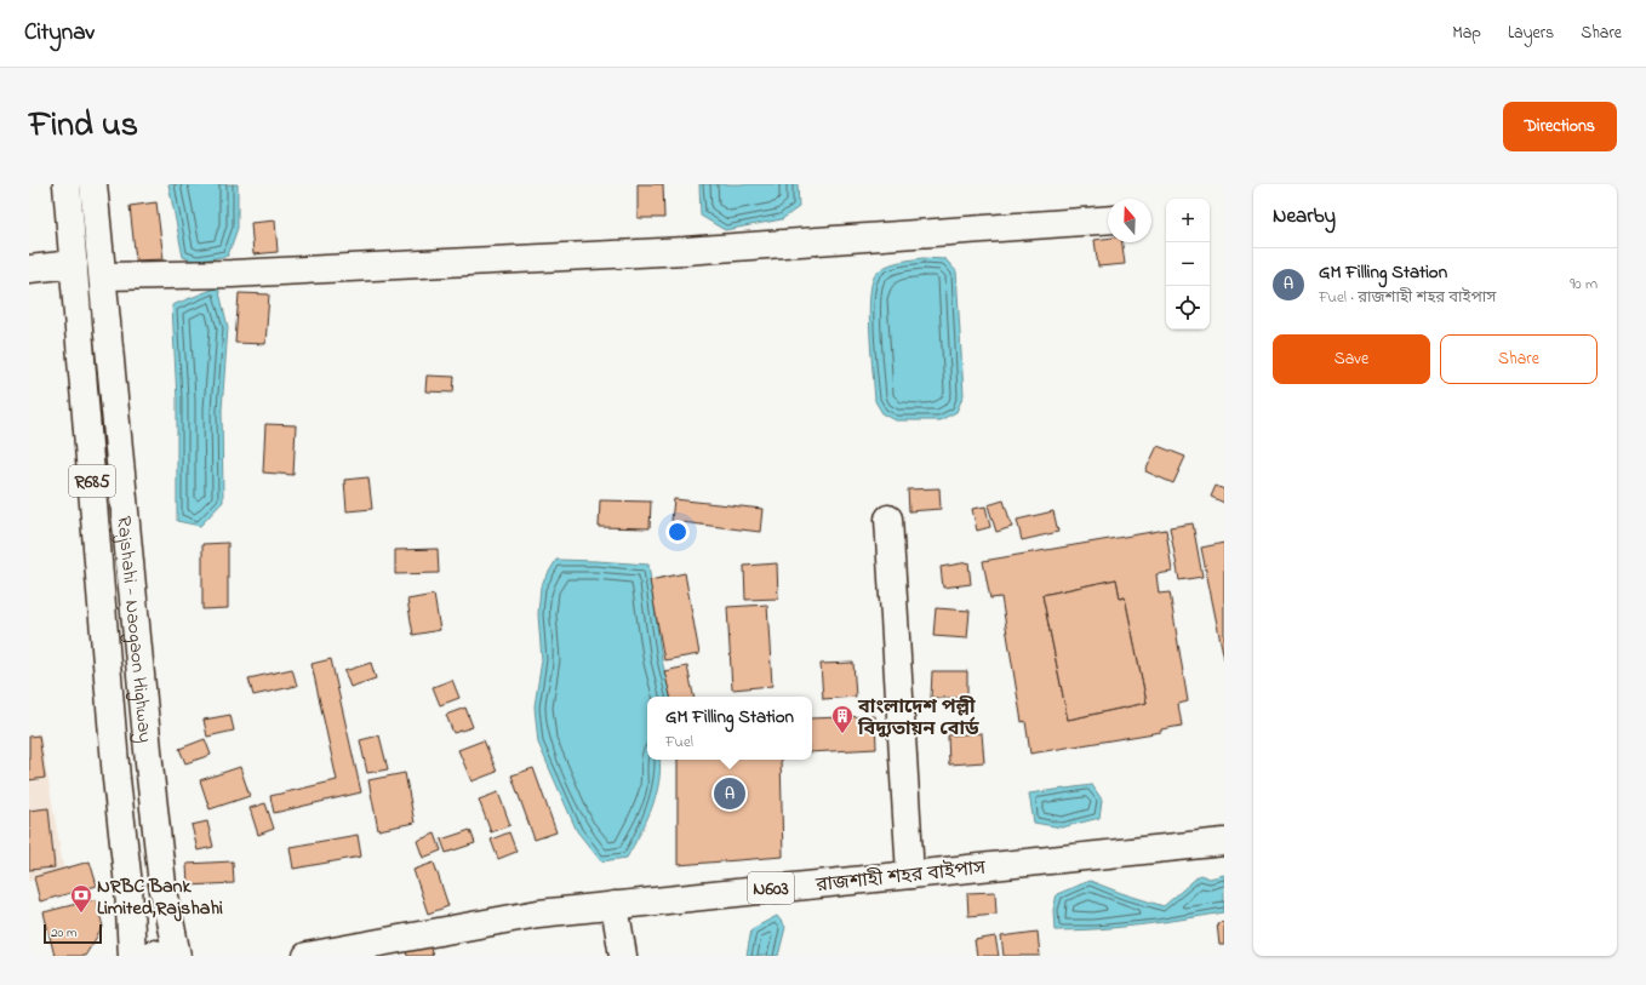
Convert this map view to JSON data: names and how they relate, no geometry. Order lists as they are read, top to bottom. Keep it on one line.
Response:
{"streets":{"main road":["R685","Rajshahi - Naogaon Highway","রাজশাহী শহর বাইপাস","N603"]},"places":{"building":["বাংলাদেশ পল্লী বিদ্যুতায়ন বোর্ড"],"bank":["NRBC Bank Limited,Rajshahi"]},"scale_bar":"20 m","north":"top","page":{"header":"Citynav","nav":["Map","Layers","Share"],"title":"Find us","buttons":["Directions",["Save","Share"]],"heading":"Nearby","map_buttons":["+","−"],"list":[{"mark":"A","name":"GM Filling Station","note":"Fuel · রাজশাহী শহর বাইপাস","value":"90 m"}],"popup":["GM Filling Station","Fuel"],"pins":"A","scale":"20 m"}}
